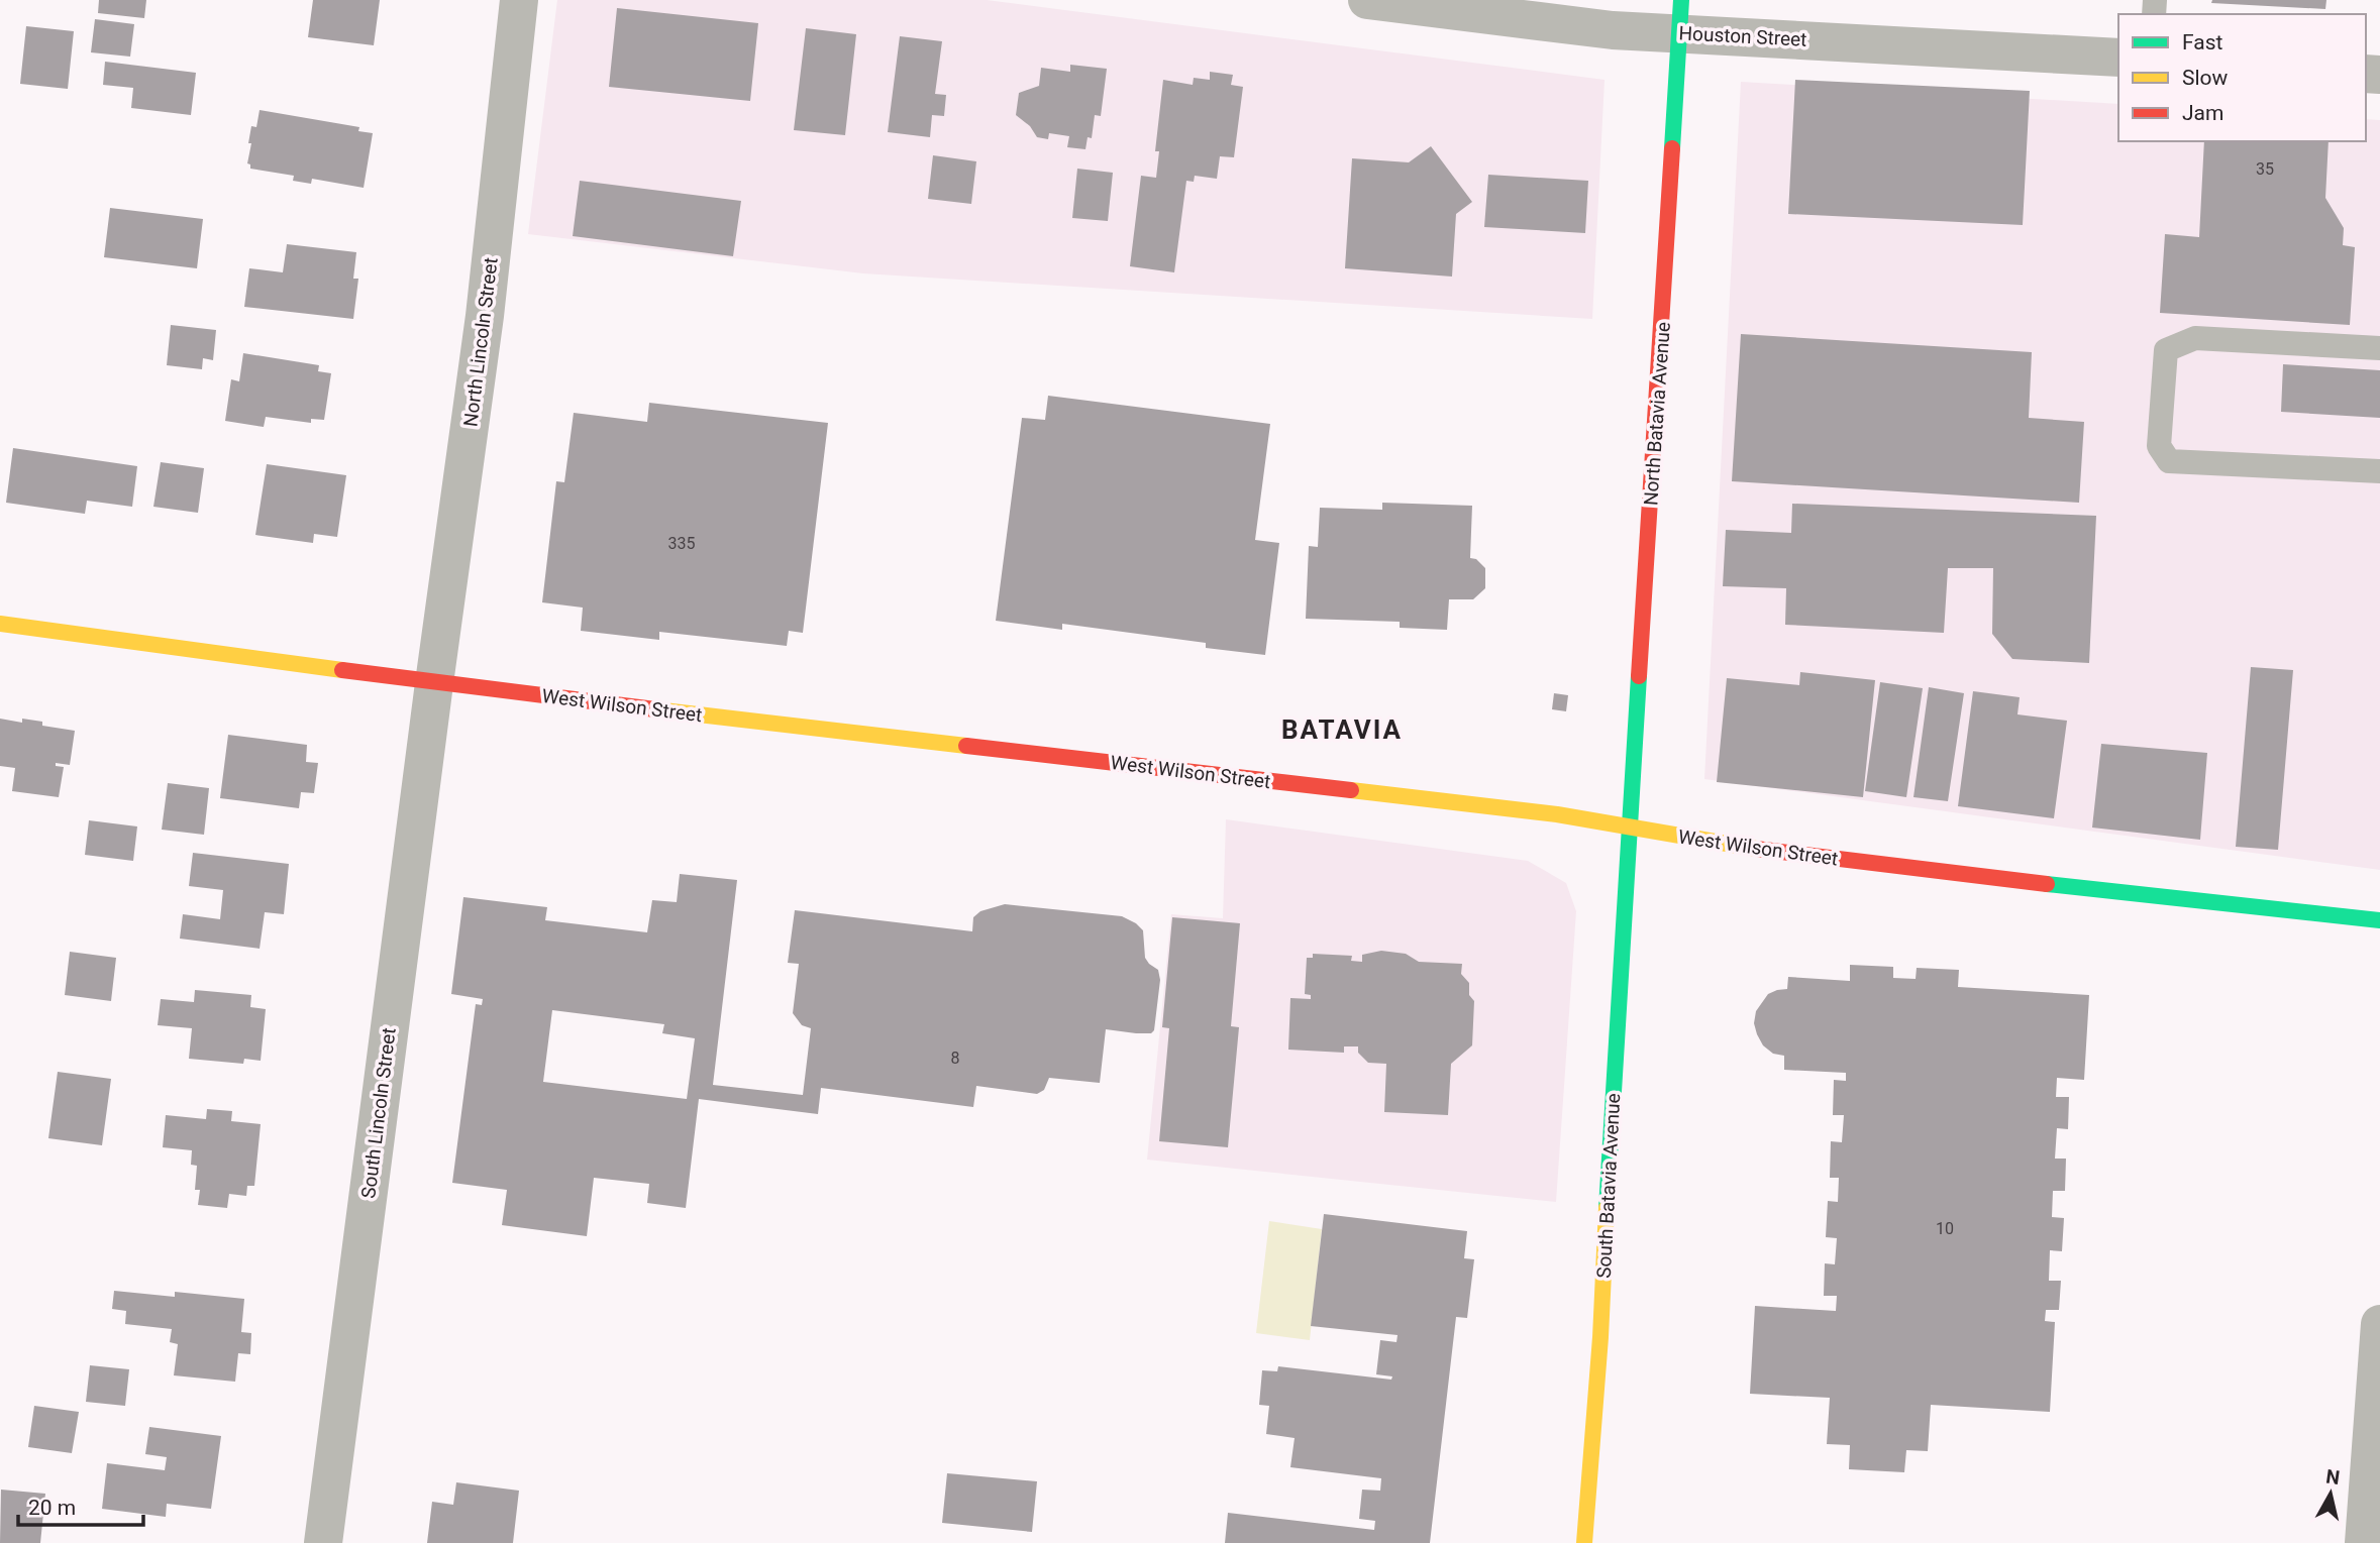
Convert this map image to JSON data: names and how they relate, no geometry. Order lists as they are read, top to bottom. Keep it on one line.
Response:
{"streets":{"main road":["North Batavia Avenue","West Wilson Street","South Batavia Avenue"],"street":["Houston Street","North Lincoln Street","South Lincoln Street"]},"crossings":[["Houston Street","North Batavia Avenue"],["North Lincoln Street","West Wilson Street"],["North Lincoln Street","South Lincoln Street"],["North Batavia Avenue","West Wilson Street"],["North Batavia Avenue","South Batavia Avenue"],["West Wilson Street","South Lincoln Street"],["West Wilson Street","South Batavia Avenue"]],"districts":["BATAVIA"],"house_numbers":["35","335","8","10"],"legend":["Fast","Slow","Jam"],"scale_bar":"20 m","north":"top"}
